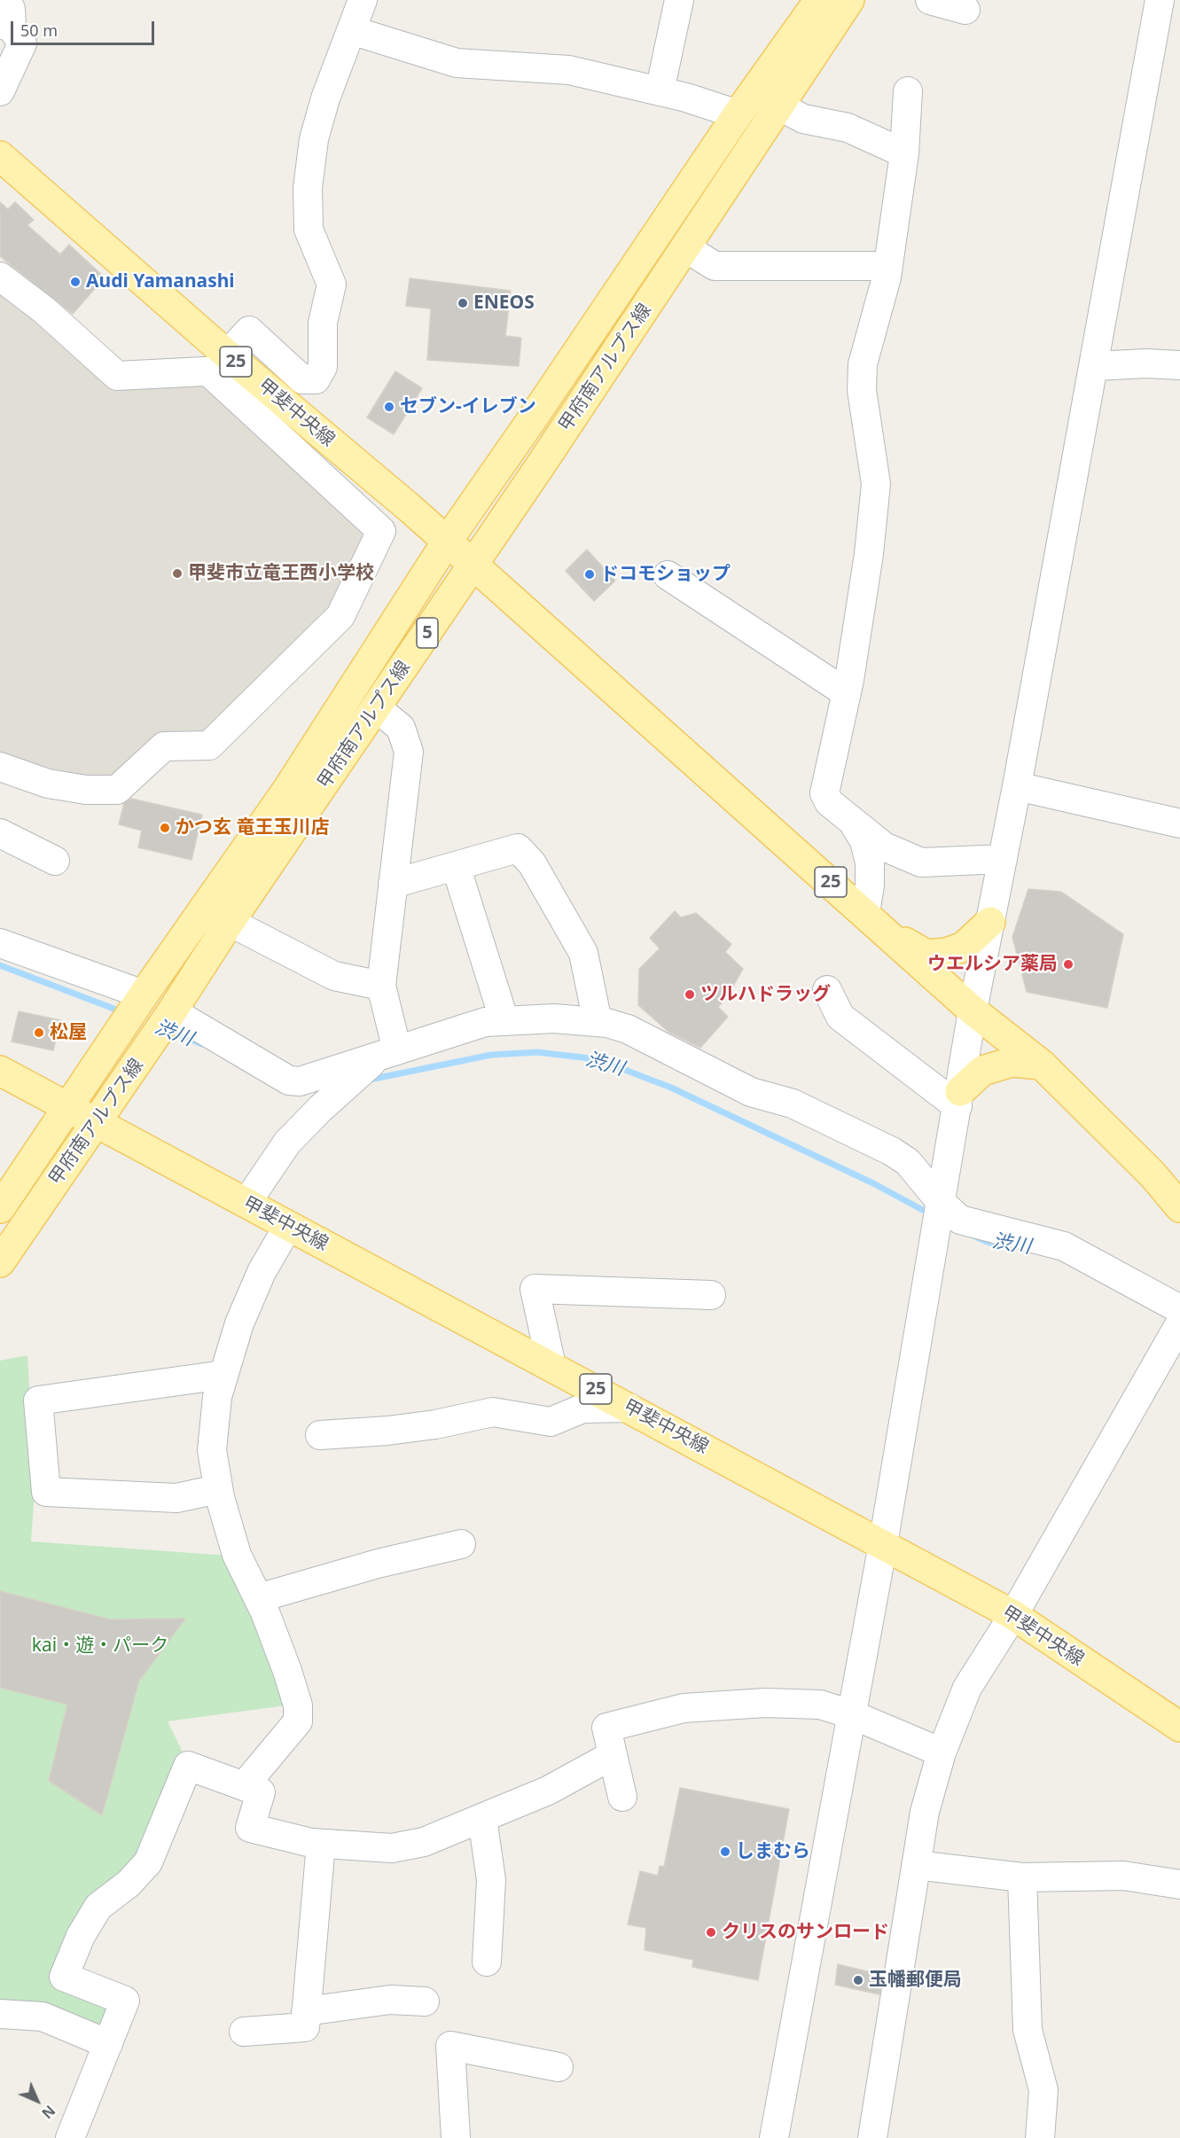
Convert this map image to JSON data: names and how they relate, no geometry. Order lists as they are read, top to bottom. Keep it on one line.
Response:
{"streets":{"main road":["25","甲府南アルプス線","甲斐中央線","5"]},"crossings":[["25","甲府南アルプス線"],["25","甲斐中央線"],["甲府南アルプス線","甲斐中央線"]],"water":["渋川"],"parks":["kai・遊・パーク"],"places":["Audi Yamanashi","ENEOS","セブン-イレブン","甲斐市立竜王西小学校","ドコモショップ","かつ玄 竜王玉川店","ウエルシア薬局","ツルハドラッグ","松屋","しまむら","クリスのサンロード","玉幡郵便局"],"scale_bar":"50 m","north":"bottom right"}
